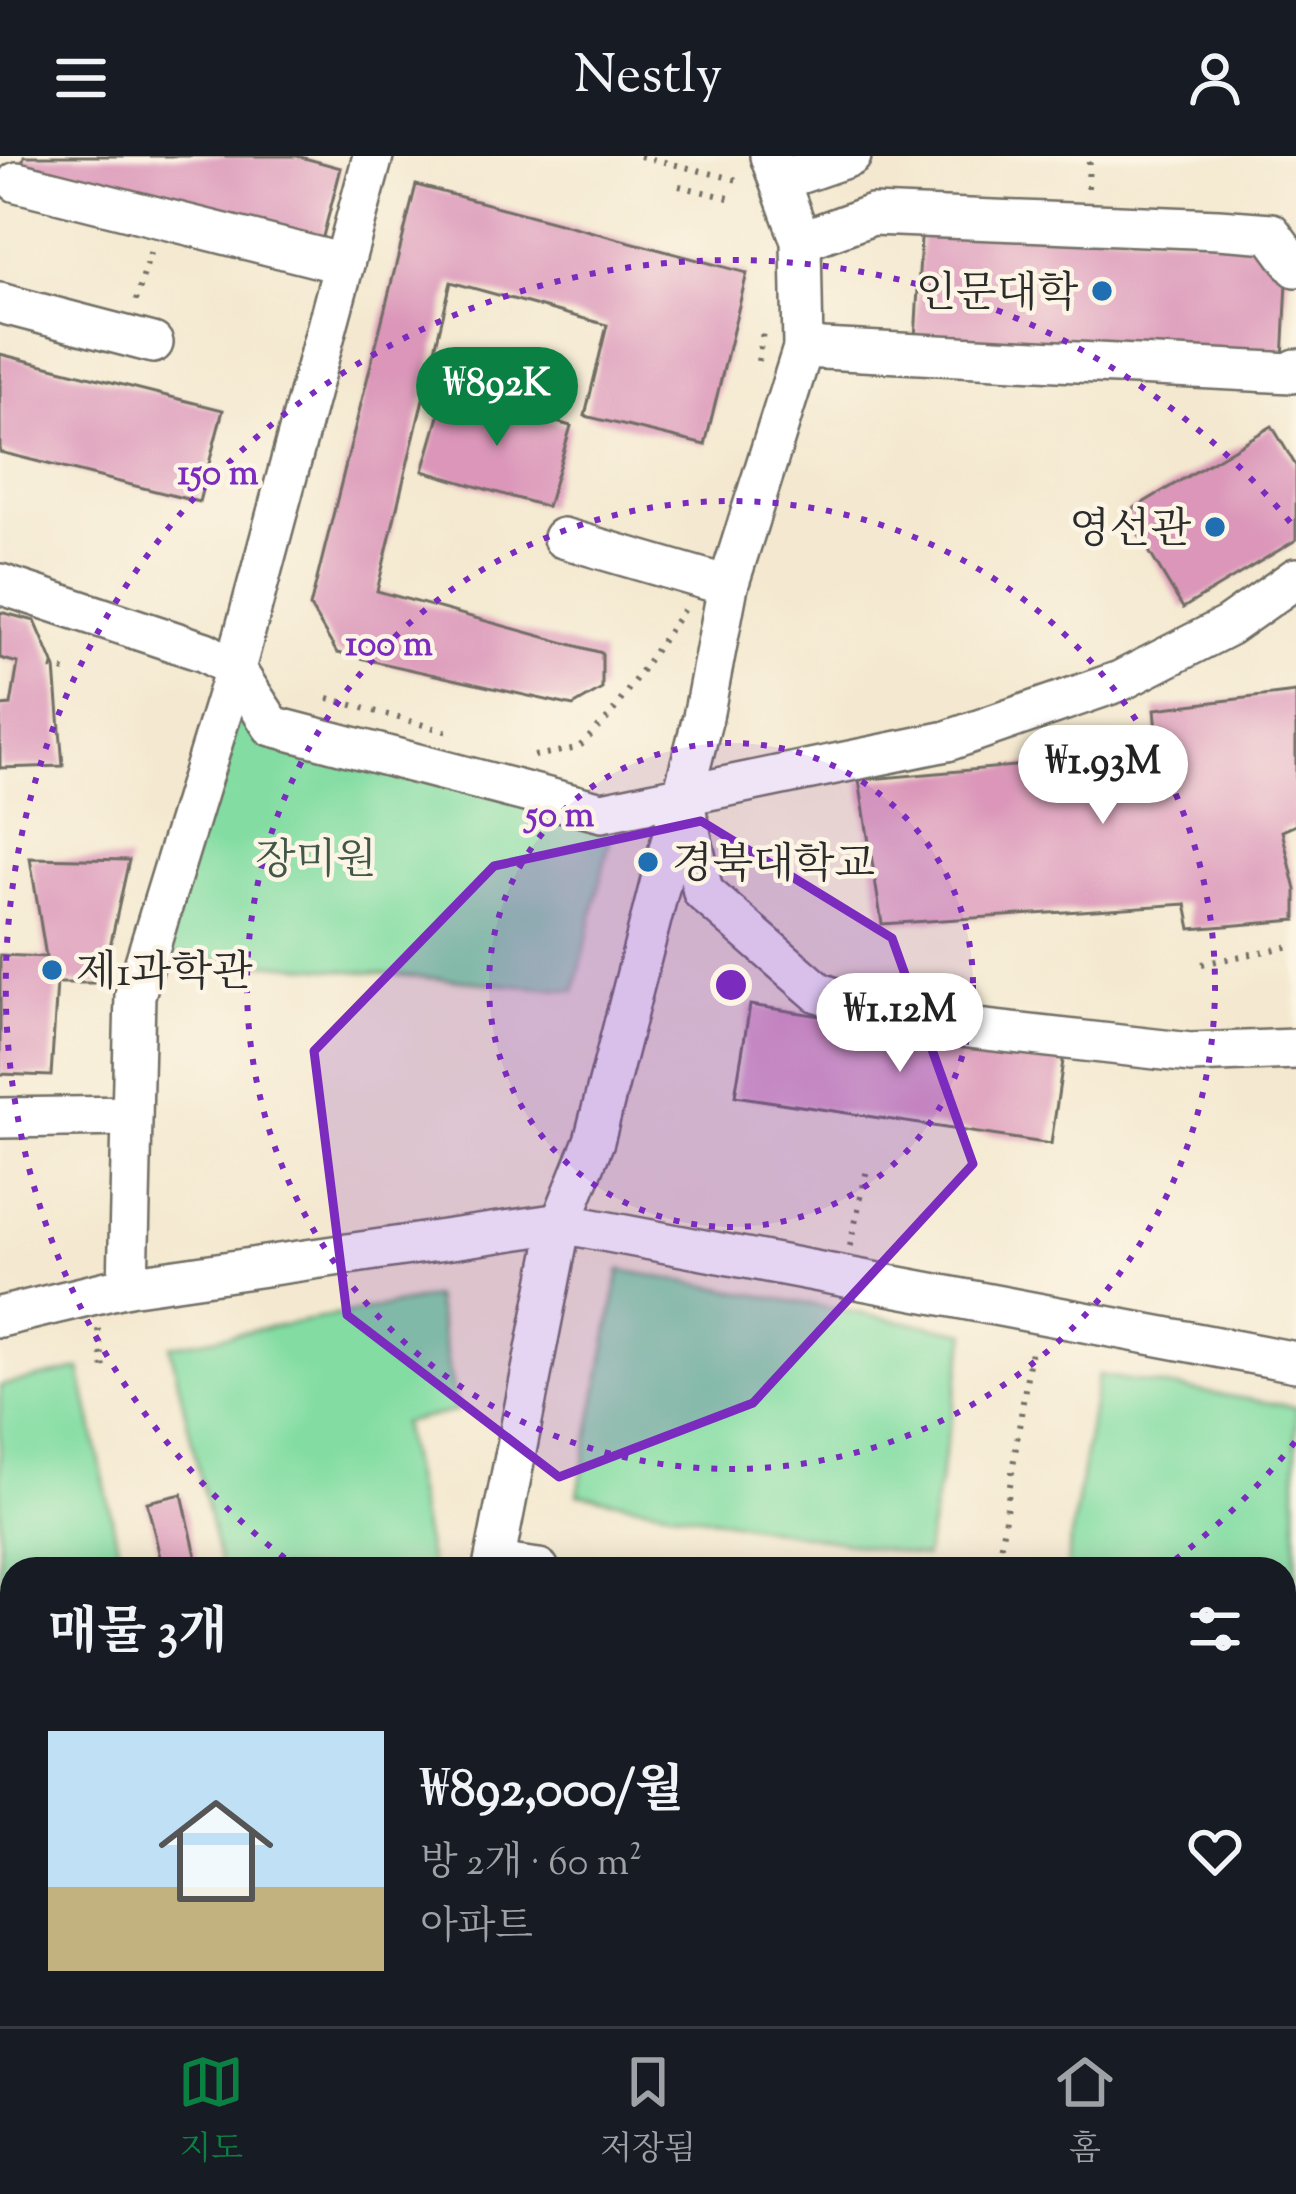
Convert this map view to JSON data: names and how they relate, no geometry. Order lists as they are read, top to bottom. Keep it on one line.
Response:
{"parks":["장미원"],"places":["인문대학","영선관","경북대학교","제1과학관"],"page":{"header":"Nestly","price":["₩892K","₩1.93M","₩1.12M"],"heading":"매물 3개","list":[{"name":"₩892,000/월","note":"방 2개 · 60 m² · 아파트"}],"tabs":["지도","저장됨","홈"]},"rings":["150 m","100 m","50 m"]}
